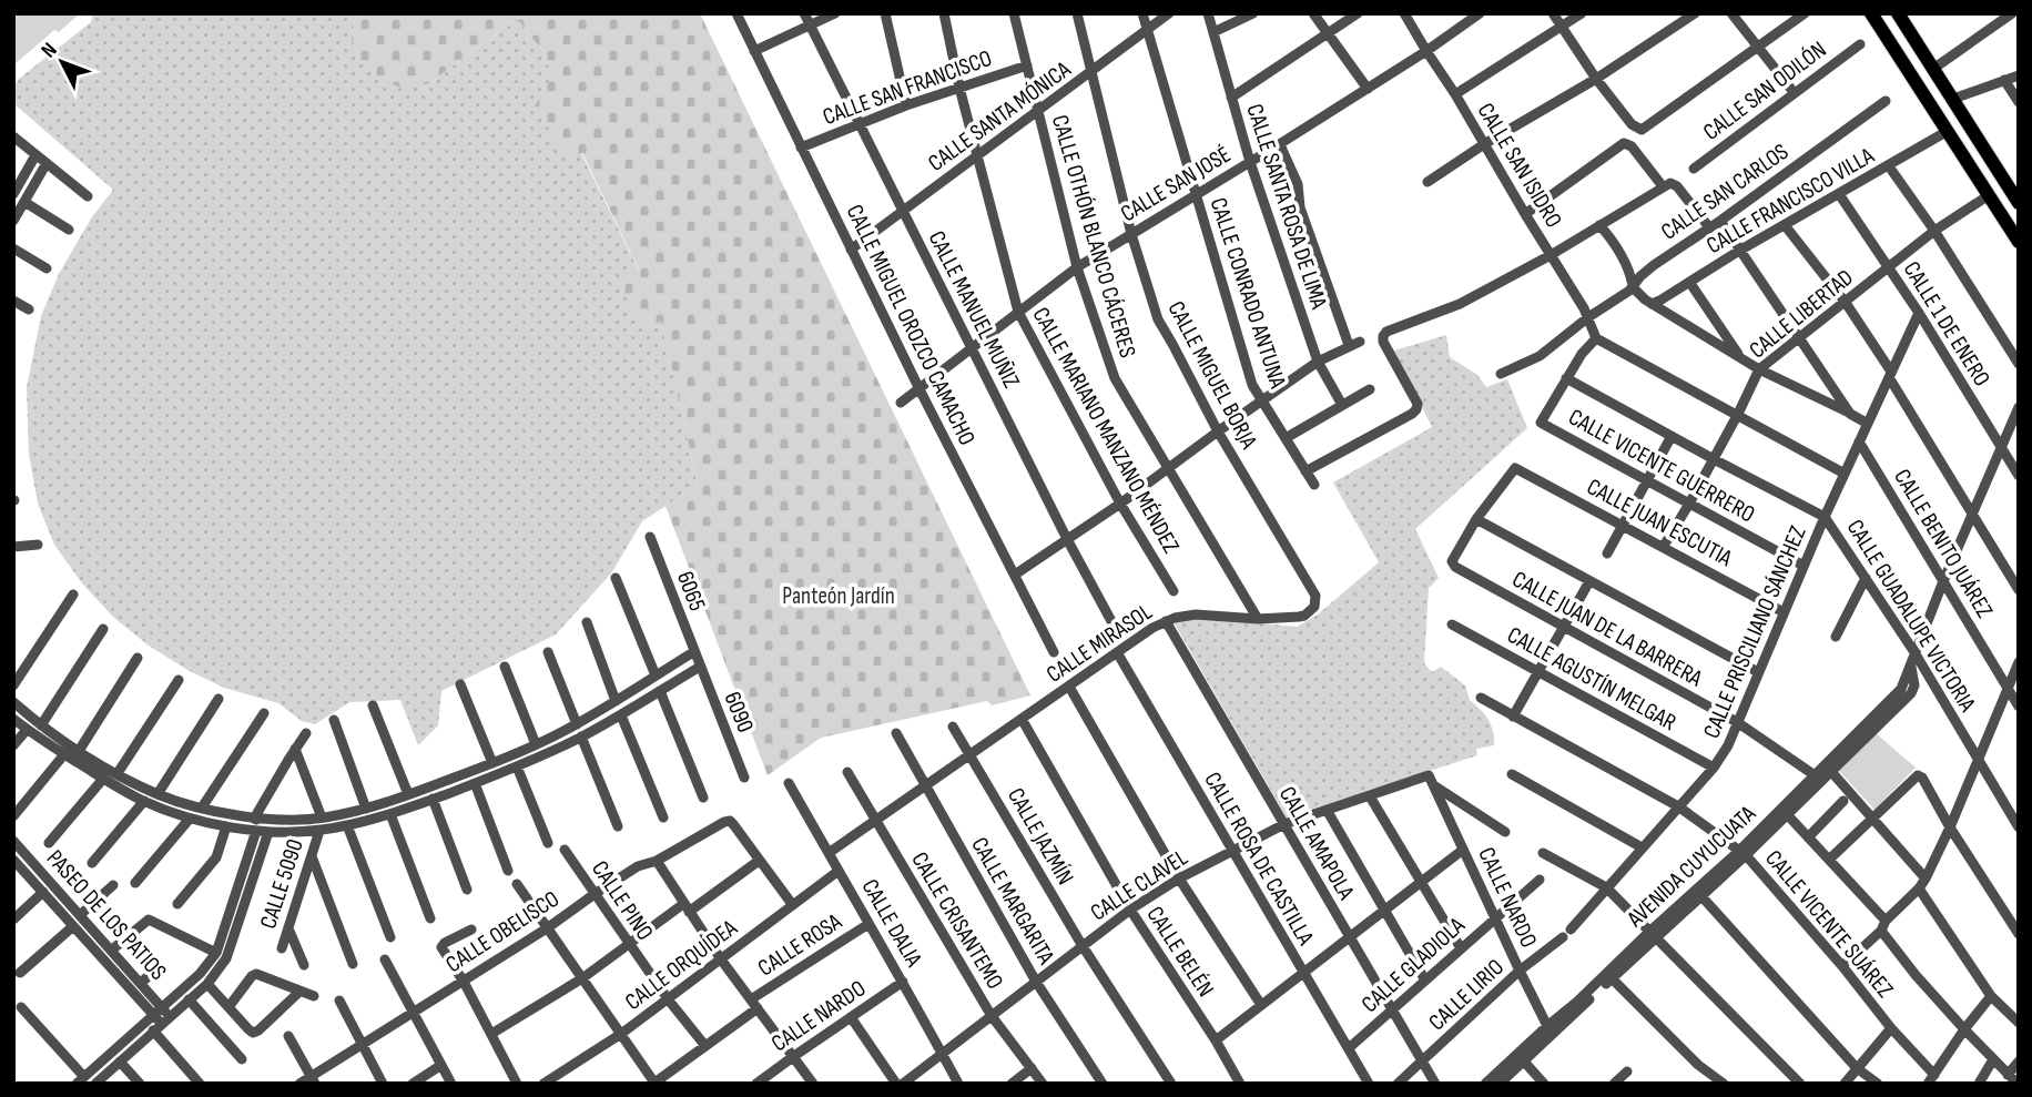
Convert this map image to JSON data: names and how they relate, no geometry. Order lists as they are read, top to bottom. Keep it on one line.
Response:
{"streets":{"street":["CALLE SAN FRANCISCO","CALLE SAN ODILÓN","CALLE SANTA MÓNICA","CALLE SAN ISIDRO","CALLE SAN JOSÉ","CALLE SAN CARLOS","CALLE FRANCISCO VILLA","CALLE SANTA ROSA DE LIMA","CALLE OTHÓN BLANCO CÁCERES","CALLE CONRADO ANTUNA","CALLE MANUEL MUÑIZ","CALLE LIBERTAD","CALLE 1 DE ENERO","CALLE MIGUEL OROZCO CAMACHO","CALLE MIGUEL BORJA","CALLE MARIANO MANZANO MÉNDEZ","CALLE VICENTE GUERRERO","CALLE JUAN ESCUTIA","CALLE BENITO JUÁREZ","6065","CALLE GUADALUPE VICTORIA","CALLE JUAN DE LA BARRERA","CALLE PRISCILIANO SÁNCHEZ","CALLE MIRASOL","CALLE AGUSTÍN MELGAR","6090","CALLE JAZMÍN","CALLE AMAPOLA","CALLE ROSA DE CASTILLA","AVENIDA CUYUCUATA","CALLE 5090","CALLE CLAVEL","CALLE NARDO","CALLE PINO","CALLE MARGARITA","PASEO DE LOS PATIOS","CALLE CRISANTEMO","CALLE DALIA","CALLE VICENTE SUÁREZ","CALLE OBELISCO","CALLE ROSA","CALLE BELÉN","CALLE ORQUÍDEA","CALLE GLADIOLA","CALLE LIRIO"]},"crossings":[["CALLE SAN FRANCISCO","CALLE OTHÓN BLANCO CÁCERES"],["CALLE SAN FRANCISCO","CALLE MANUEL MUÑIZ"],["CALLE SAN FRANCISCO","CALLE MIGUEL OROZCO CAMACHO"],["CALLE SAN FRANCISCO","CALLE MARIANO MANZANO MÉNDEZ"],["CALLE SANTA MÓNICA","CALLE OTHÓN BLANCO CÁCERES"],["CALLE SANTA MÓNICA","CALLE CONRADO ANTUNA"],["CALLE SANTA MÓNICA","CALLE MANUEL MUÑIZ"],["CALLE SANTA MÓNICA","CALLE MIGUEL OROZCO CAMACHO"],["CALLE SANTA MÓNICA","CALLE MIGUEL BORJA"],["CALLE SANTA MÓNICA","CALLE MARIANO MANZANO MÉNDEZ"],["CALLE SAN ISIDRO","CALLE SAN JOSÉ"],["CALLE SAN ISIDRO","CALLE SAN CARLOS"],["CALLE SAN JOSÉ","CALLE SANTA ROSA DE LIMA"],["CALLE SAN JOSÉ","CALLE OTHÓN BLANCO CÁCERES"],["CALLE SAN JOSÉ","CALLE CONRADO ANTUNA"],["CALLE SAN JOSÉ","CALLE MANUEL MUÑIZ"],["CALLE SAN JOSÉ","CALLE MIGUEL OROZCO CAMACHO"],["CALLE SAN JOSÉ","CALLE MIGUEL BORJA"],["CALLE SAN JOSÉ","CALLE MARIANO MANZANO MÉNDEZ"],["CALLE SAN CARLOS","CALLE VICENTE GUERRERO"],["CALLE SAN CARLOS","CALLE GUADALUPE VICTORIA"],["CALLE FRANCISCO VILLA","CALLE 1 DE ENERO"],["CALLE OTHÓN BLANCO CÁCERES","CALLE MIRASOL"],["CALLE LIBERTAD","CALLE 1 DE ENERO"],["CALLE LIBERTAD","CALLE VICENTE GUERRERO"],["CALLE LIBERTAD","CALLE JUAN ESCUTIA"],["CALLE LIBERTAD","CALLE GUADALUPE VICTORIA"],["CALLE 1 DE ENERO","CALLE PRISCILIANO SÁNCHEZ"],["CALLE 1 DE ENERO","AVENIDA CUYUCUATA"],["CALLE MIGUEL BORJA","CALLE MIRASOL"],["CALLE VICENTE GUERRERO","CALLE PRISCILIANO SÁNCHEZ"],["CALLE JUAN ESCUTIA","CALLE JUAN DE LA BARRERA"],["CALLE JUAN ESCUTIA","CALLE PRISCILIANO SÁNCHEZ"],["CALLE BENITO JUÁREZ","CALLE PRISCILIANO SÁNCHEZ"],["CALLE BENITO JUÁREZ","AVENIDA CUYUCUATA"],["6065","6090"],["CALLE GUADALUPE VICTORIA","CALLE PRISCILIANO SÁNCHEZ"],["CALLE GUADALUPE VICTORIA","AVENIDA CUYUCUATA"],["CALLE JUAN DE LA BARRERA","CALLE PRISCILIANO SÁNCHEZ"],["CALLE JUAN DE LA BARRERA","AVENIDA CUYUCUATA"],["CALLE PRISCILIANO SÁNCHEZ","CALLE AGUSTÍN MELGAR"],["CALLE PRISCILIANO SÁNCHEZ","CALLE VICENTE SUÁREZ"],["CALLE PRISCILIANO SÁNCHEZ","CALLE LIRIO"],["CALLE MIRASOL","CALLE JAZMÍN"],["CALLE MIRASOL","CALLE AMAPOLA"],["CALLE MIRASOL","CALLE ROSA DE CASTILLA"],["CALLE MIRASOL","CALLE MARGARITA"],["CALLE MIRASOL","CALLE CRISANTEMO"],["CALLE MIRASOL","CALLE DALIA"],["CALLE MIRASOL","CALLE BELÉN"],["CALLE JAZMÍN","CALLE CLAVEL"],["CALLE AMAPOLA","CALLE CLAVEL"],["CALLE AMAPOLA","CALLE GLADIOLA"],["CALLE AMAPOLA","CALLE LIRIO"],["CALLE ROSA DE CASTILLA","CALLE CLAVEL"],["CALLE ROSA DE CASTILLA","CALLE GLADIOLA"],["AVENIDA CUYUCUATA","CALLE NARDO"],["AVENIDA CUYUCUATA","CALLE VICENTE SUÁREZ"],["CALLE CLAVEL","CALLE NARDO"],["CALLE CLAVEL","CALLE MARGARITA"],["CALLE CLAVEL","CALLE CRISANTEMO"],["CALLE CLAVEL","CALLE DALIA"],["CALLE CLAVEL","CALLE BELÉN"],["CALLE NARDO","CALLE DALIA"],["CALLE NARDO","CALLE GLADIOLA"],["CALLE NARDO","CALLE LIRIO"],["CALLE PINO","CALLE OBELISCO"],["CALLE PINO","CALLE ROSA"],["CALLE PINO","CALLE ORQUÍDEA"],["CALLE DALIA","CALLE ROSA"],["CALLE DALIA","CALLE ORQUÍDEA"]],"parks":["Panteón Jardín"],"north":"top left"}
